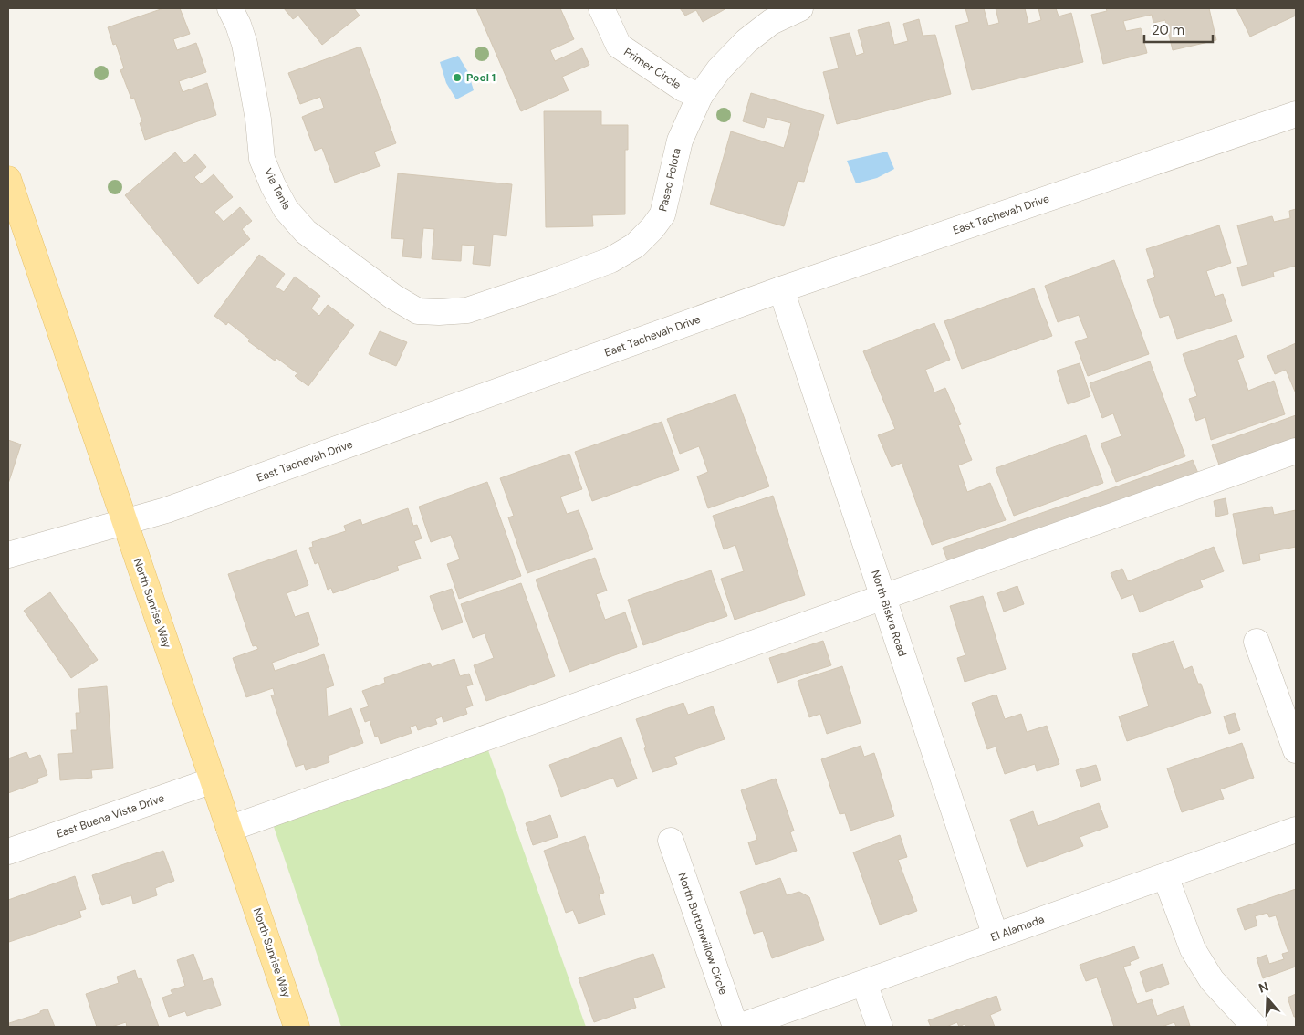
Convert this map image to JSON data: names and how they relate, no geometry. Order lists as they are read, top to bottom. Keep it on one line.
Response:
{"streets":{"main road":["North Sunrise Way"],"street":["Primer Circle","Paseo Pelota","Via Tenis","East Tachevah Drive","North Biskra Road","East Buena Vista Drive","El Alameda","North Buttonwillow Circle"]},"crossings":[["Primer Circle","Paseo Pelota"],["Paseo Pelota","Via Tenis"],["East Tachevah Drive","North Sunrise Way"],["East Tachevah Drive","North Biskra Road"],["North Sunrise Way","East Buena Vista Drive"],["North Biskra Road","El Alameda"]],"places":["Pool 1"],"scale_bar":"20 m","north":"top"}
